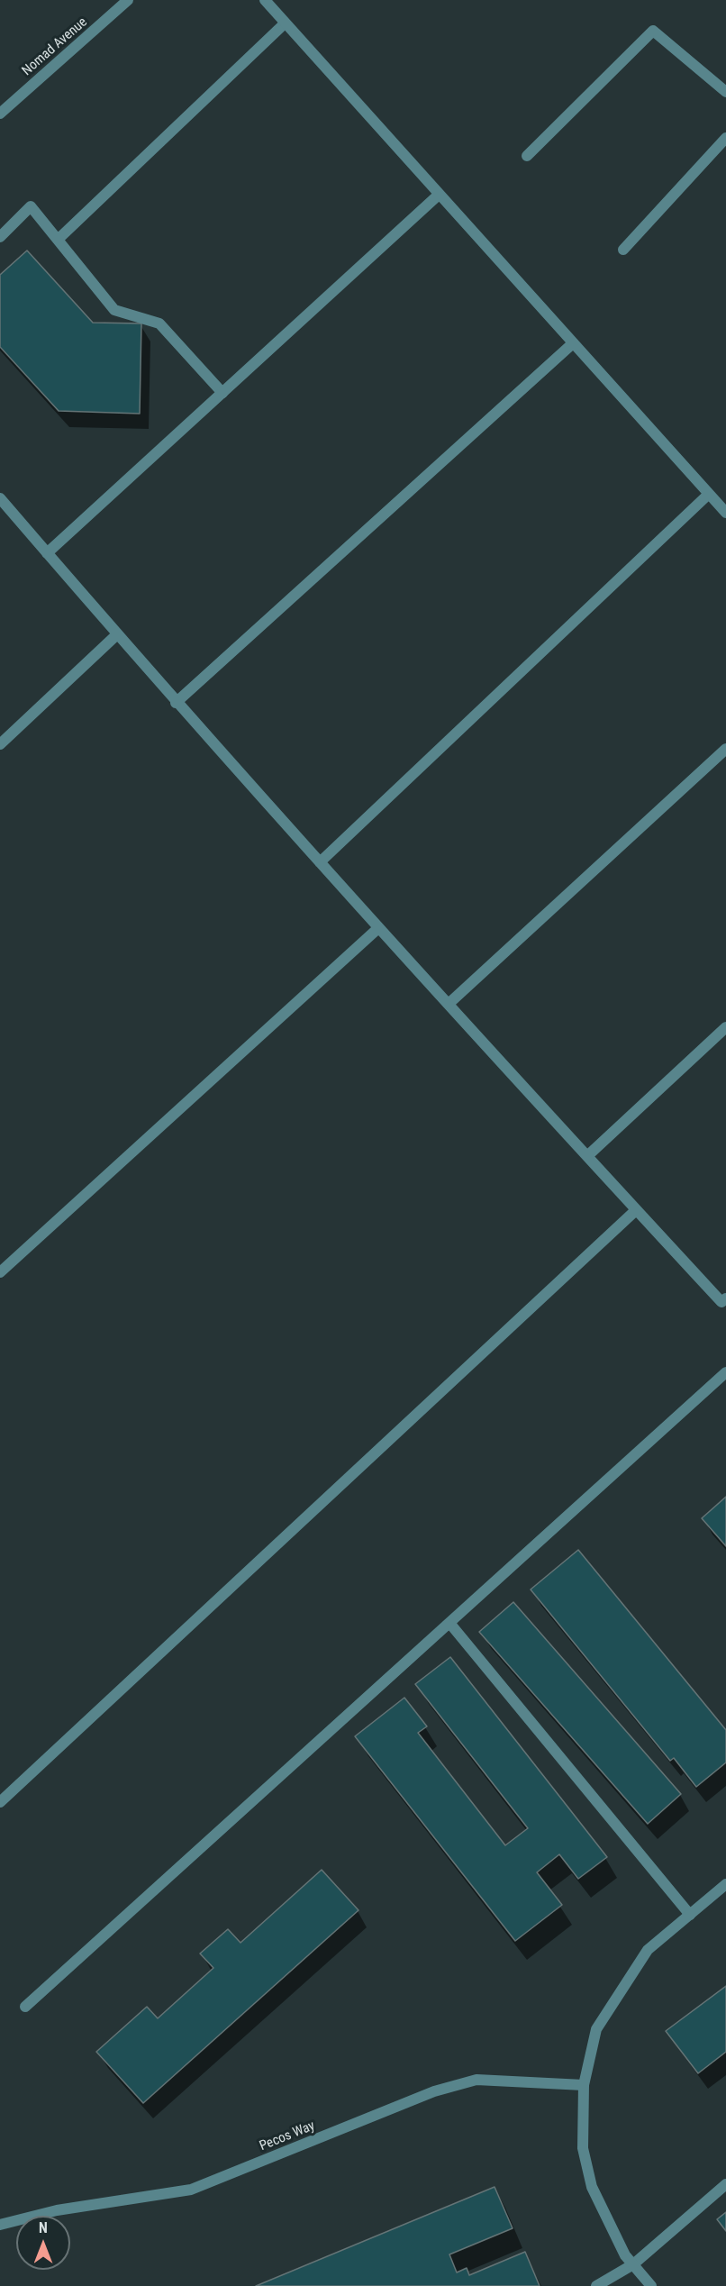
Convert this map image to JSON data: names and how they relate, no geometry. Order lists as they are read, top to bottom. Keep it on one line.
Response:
{"streets":{"street":["Nomad Avenue","Pecos Way"]},"north":"top"}
